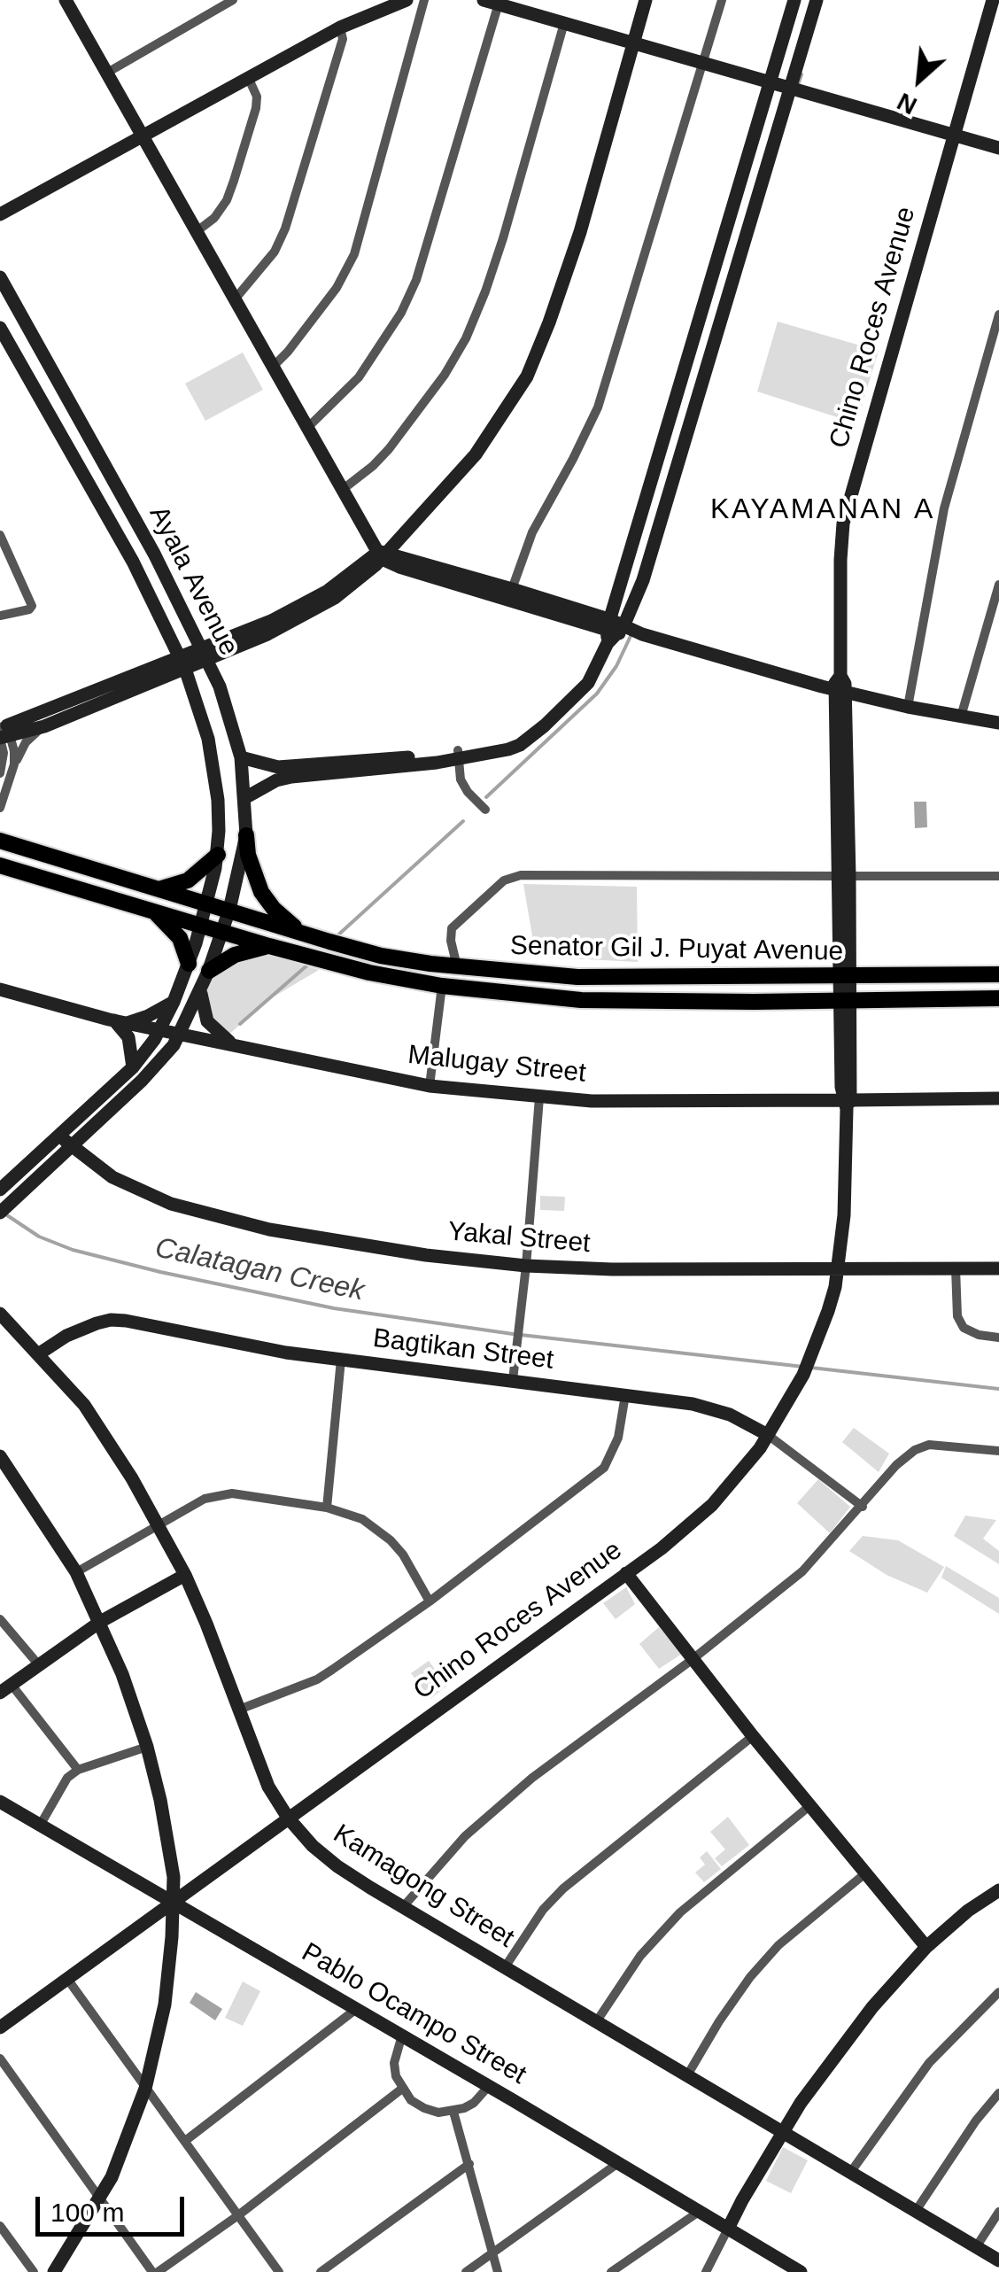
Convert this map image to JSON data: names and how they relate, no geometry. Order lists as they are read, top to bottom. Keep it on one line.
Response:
{"streets":{"main road":["Senator Gil J. Puyat Avenue"],"street":["Chino Roces Avenue","Ayala Avenue","Malugay Street","Yakal Street","Bagtikan Street","Kamagong Street","Pablo Ocampo Street"]},"crossings":[["Chino Roces Avenue","Senator Gil J. Puyat Avenue"],["Chino Roces Avenue","Malugay Street"],["Chino Roces Avenue","Yakal Street"],["Chino Roces Avenue","Bagtikan Street"],["Chino Roces Avenue","Kamagong Street"],["Chino Roces Avenue","Pablo Ocampo Street"],["Ayala Avenue","Senator Gil J. Puyat Avenue"],["Ayala Avenue","Malugay Street"],["Ayala Avenue","Yakal Street"],["Bagtikan Street","Kamagong Street"]],"districts":["KAYAMANAN A"],"water":["Calatagan Creek"],"scale_bar":"100 m","north":"bottom left"}
